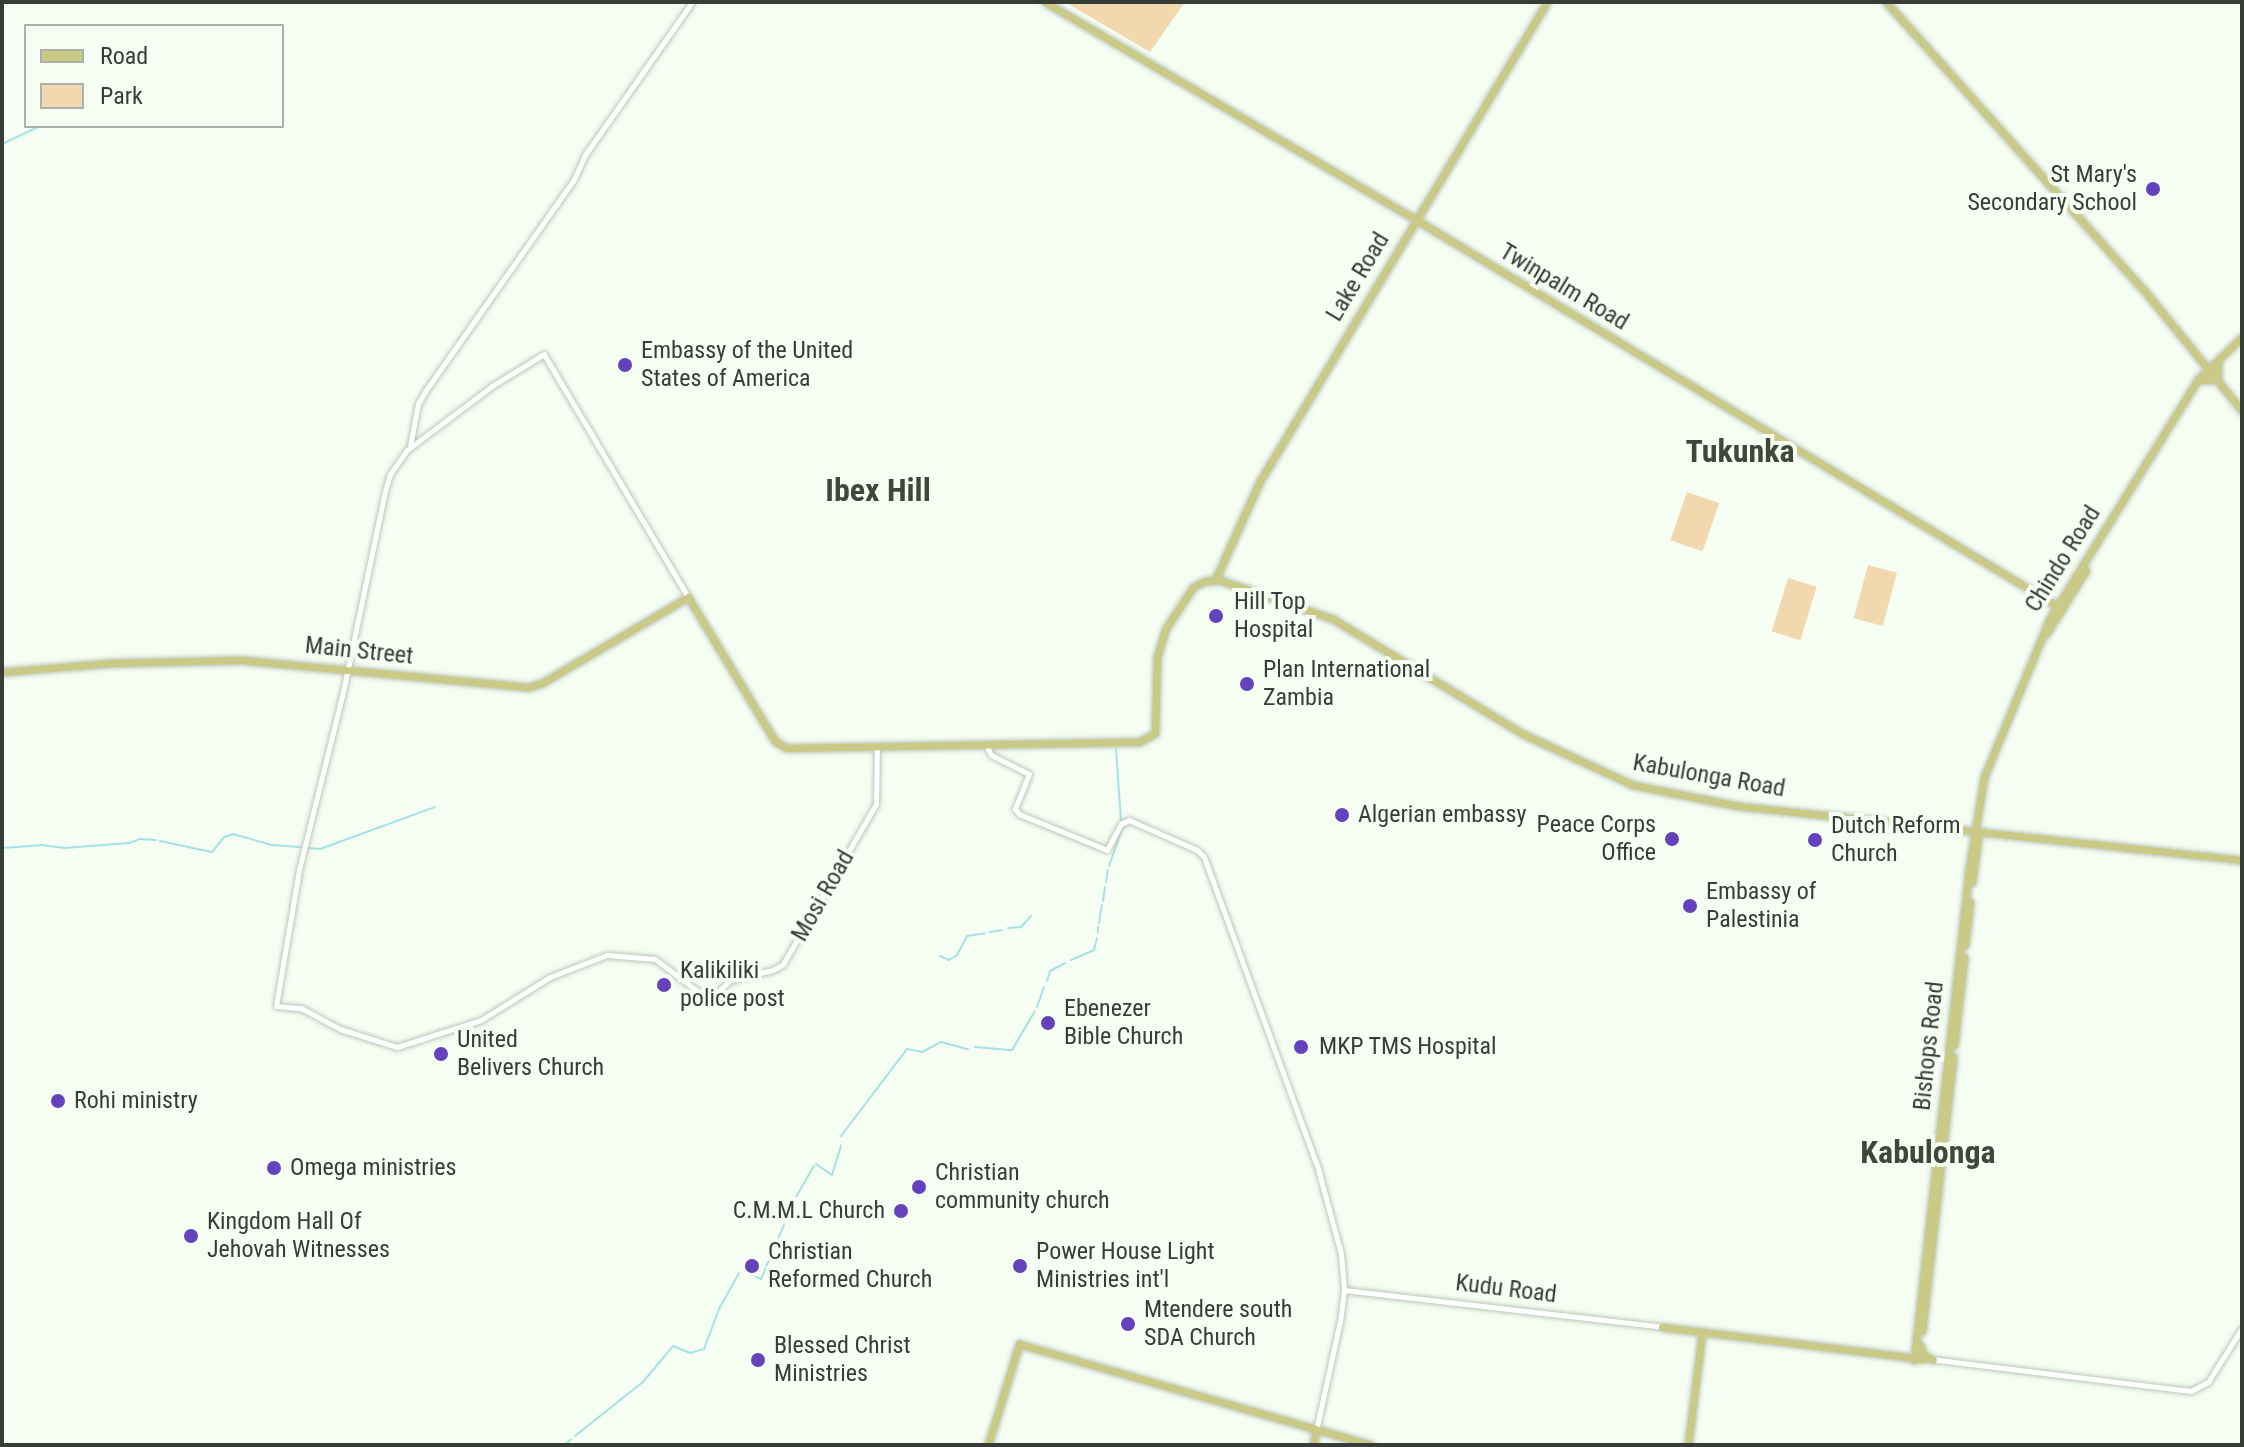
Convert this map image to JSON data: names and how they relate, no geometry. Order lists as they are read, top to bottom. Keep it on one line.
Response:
{"streets":{"main road":["Lake Road","Twinpalm Road","Chindo Road","Main Street","Kabulonga Road","Bishops Road","Kudu Road"],"street":["Mosi Road"]},"crossings":[["Lake Road","Twinpalm Road"],["Lake Road","Kabulonga Road"],["Twinpalm Road","Chindo Road"],["Chindo Road","Kabulonga Road"],["Chindo Road","Bishops Road"],["Main Street","Mosi Road"],["Kabulonga Road","Bishops Road"],["Bishops Road","Kudu Road"]],"districts":["Tukunka","Ibex Hill","Kabulonga"],"places":["St Mary's Secondary School","Embassy of the United States of America","Hill Top Hospital","Plan International Zambia","Algerian embassy","Peace Corps Office","Dutch Reform Church","Embassy of Palestinia","Kalikiliki police post","Ebenezer Bible Church","MKP TMS Hospital","United Belivers Church","Rohi ministry","Omega ministries","Christian community church","C.M.M.L Church","Kingdom Hall Of Jehovah Witnesses","Christian Reformed Church","Power House Light Ministries int'l","Mtendere south SDA Church","Blessed Christ Ministries"],"legend":["Road","Park"]}
